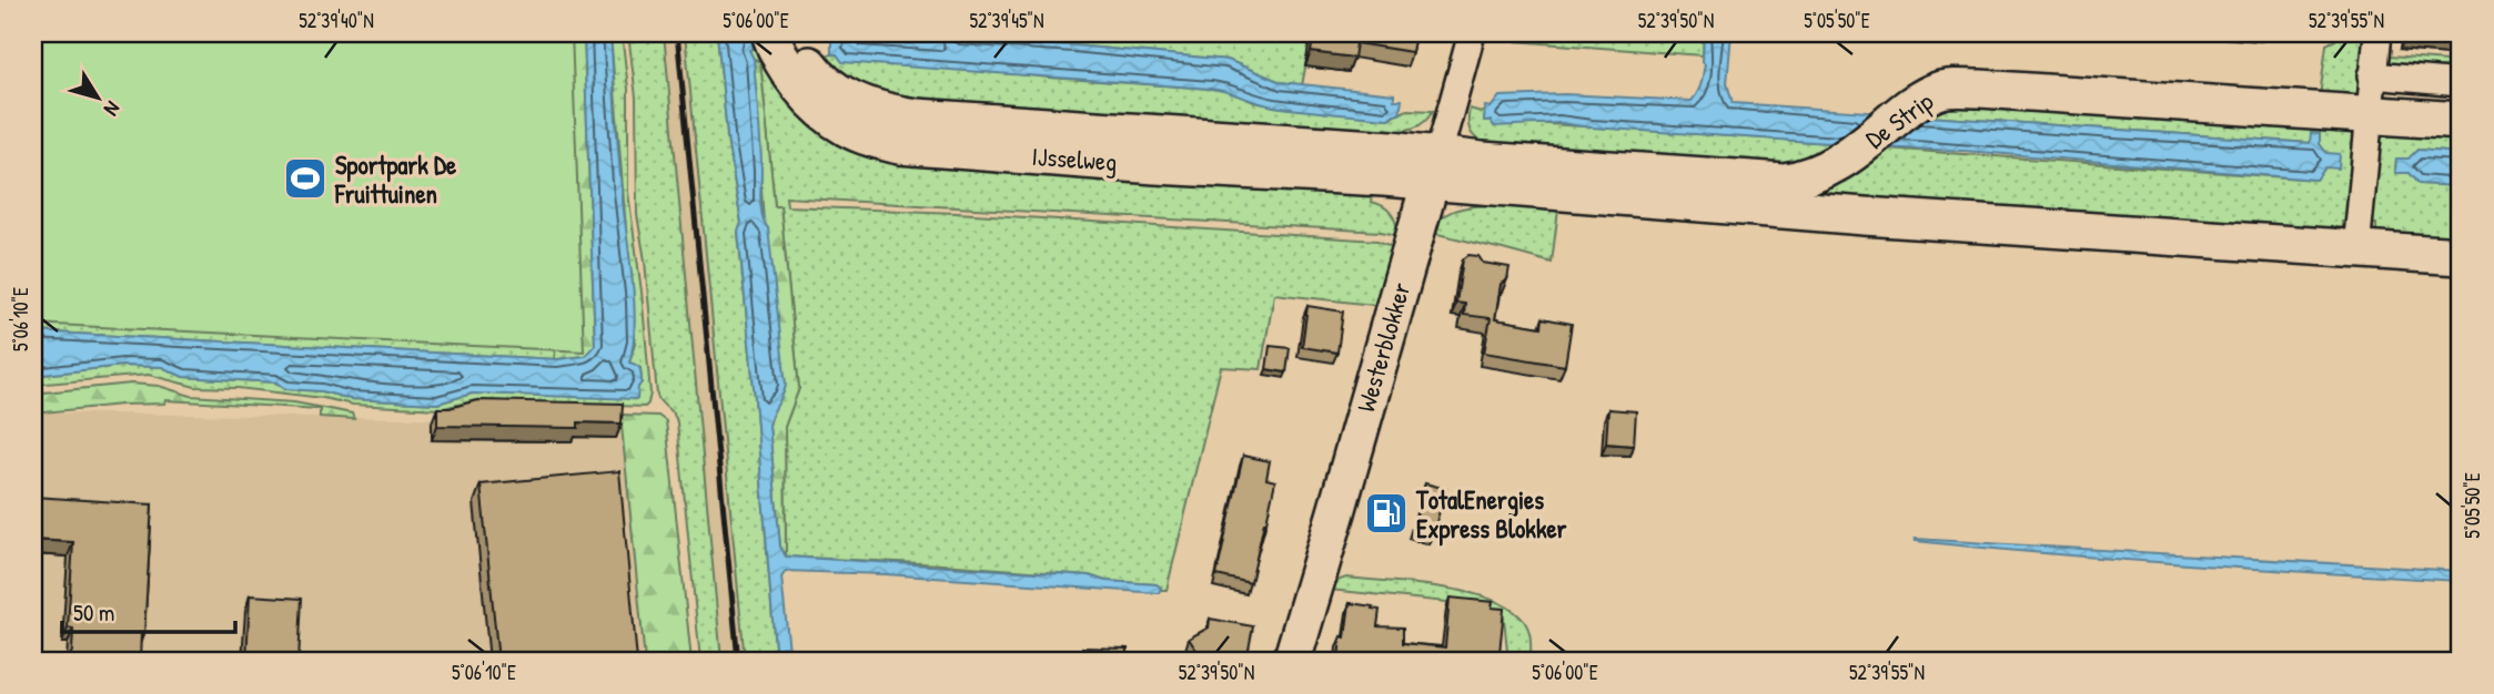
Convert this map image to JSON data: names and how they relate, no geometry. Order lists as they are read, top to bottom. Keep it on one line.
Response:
{"streets":{"street":["De Strip","IJsselweg","Westerblokker"]},"crossings":[["De Strip","IJsselweg"],["De Strip","Westerblokker"],["IJsselweg","Westerblokker"]],"places":{"sports":["Sportpark De Fruittuinen"],"fuel station":["TotalEnergies Express Blokker"]},"scale_bar":"50 m","north":"bottom right","coordinates":["52°39'40\"N","5°06'00\"E","52°39'45\"N","52°39'50\"N","5°05'50\"E","52°39'55\"N","5°06'10\"E"]}
